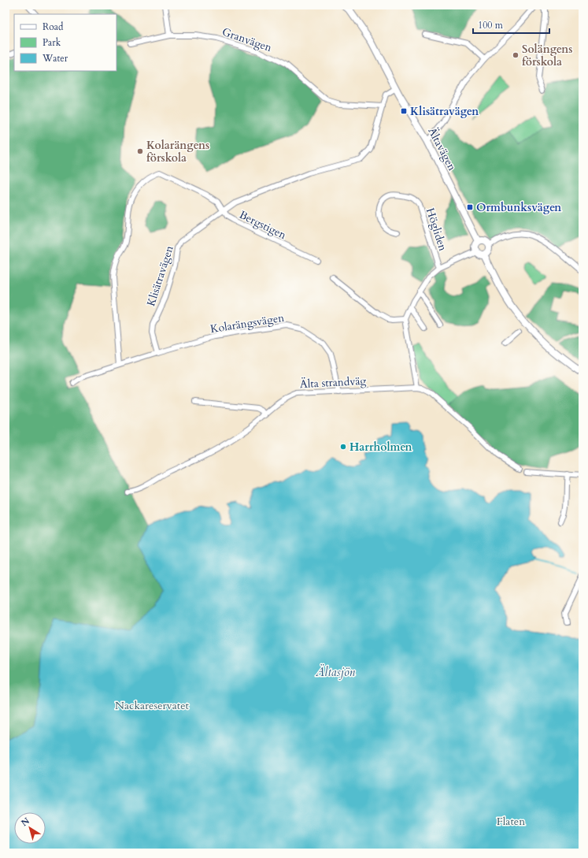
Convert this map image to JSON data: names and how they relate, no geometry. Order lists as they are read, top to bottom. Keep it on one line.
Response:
{"streets":{"main road":["Ältavägen"],"street":["Granvägen","Bergstigen","Högliden","Klisätravägen","Kolarängsvägen","Älta strandväg"]},"crossings":[["Granvägen","Klisätravägen"],["Ältavägen","Klisätravägen"],["Bergstigen","Klisätravägen"],["Klisätravägen","Kolarängsvägen"],["Kolarängsvägen","Älta strandväg"]],"water":["Ältasjön"],"parks":["Nackareservatet","Flaten"],"places":{"other":["Solängens förskola","Kolarängens förskola","Harrholmen"],"transit":["Klisätravägen","Ormbunksvägen"]},"legend":["Road","Park","Water"],"scale_bar":"100 m","north":"top left"}
